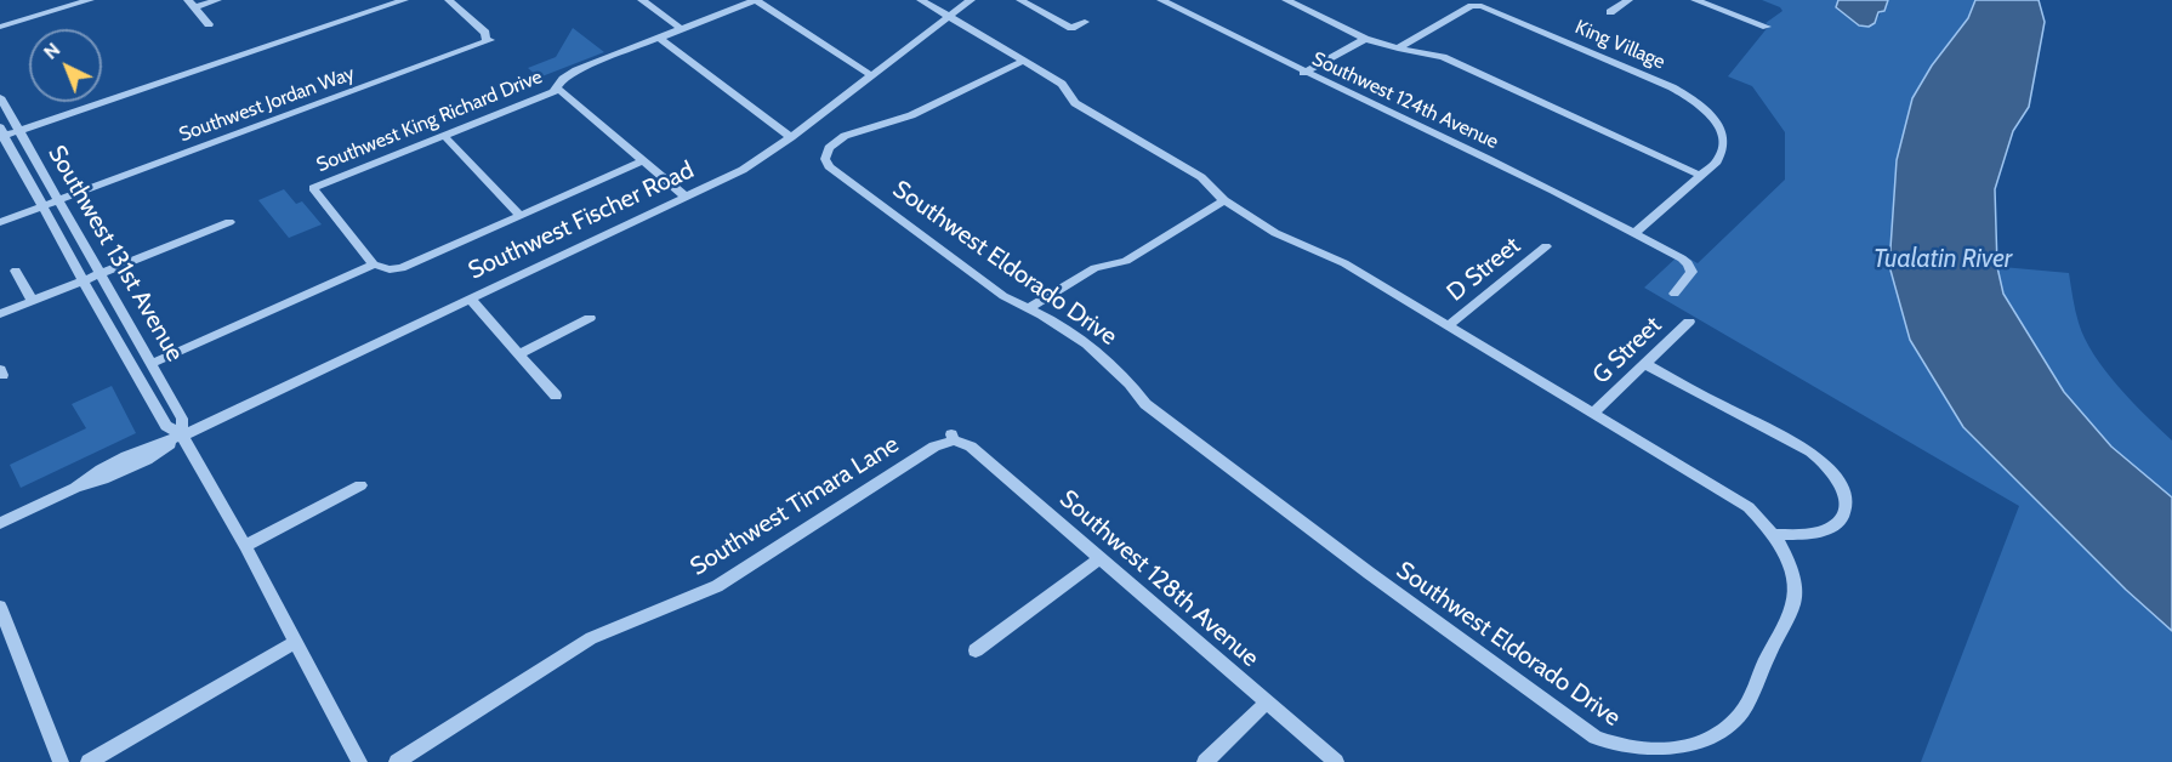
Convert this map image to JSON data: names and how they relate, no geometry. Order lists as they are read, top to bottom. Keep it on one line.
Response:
{"streets":{"street":["King Village","Southwest 124th Avenue","Southwest Jordan Way","Southwest King Richard Drive","Southwest Fischer Road","Southwest 131st Avenue","Southwest Eldorado Drive","D Street","G Street","Southwest Timara Lane","Southwest 128th Avenue"]},"crossings":[["King Village","Southwest 124th Avenue"],["Southwest Jordan Way","Southwest 131st Avenue"],["Southwest Fischer Road","Southwest 131st Avenue"],["Southwest Fischer Road","Southwest Eldorado Drive"],["Southwest Eldorado Drive","D Street"],["Southwest Eldorado Drive","G Street"],["Southwest Timara Lane","Southwest 128th Avenue"]],"water":["Tualatin River"],"north":"top left"}
